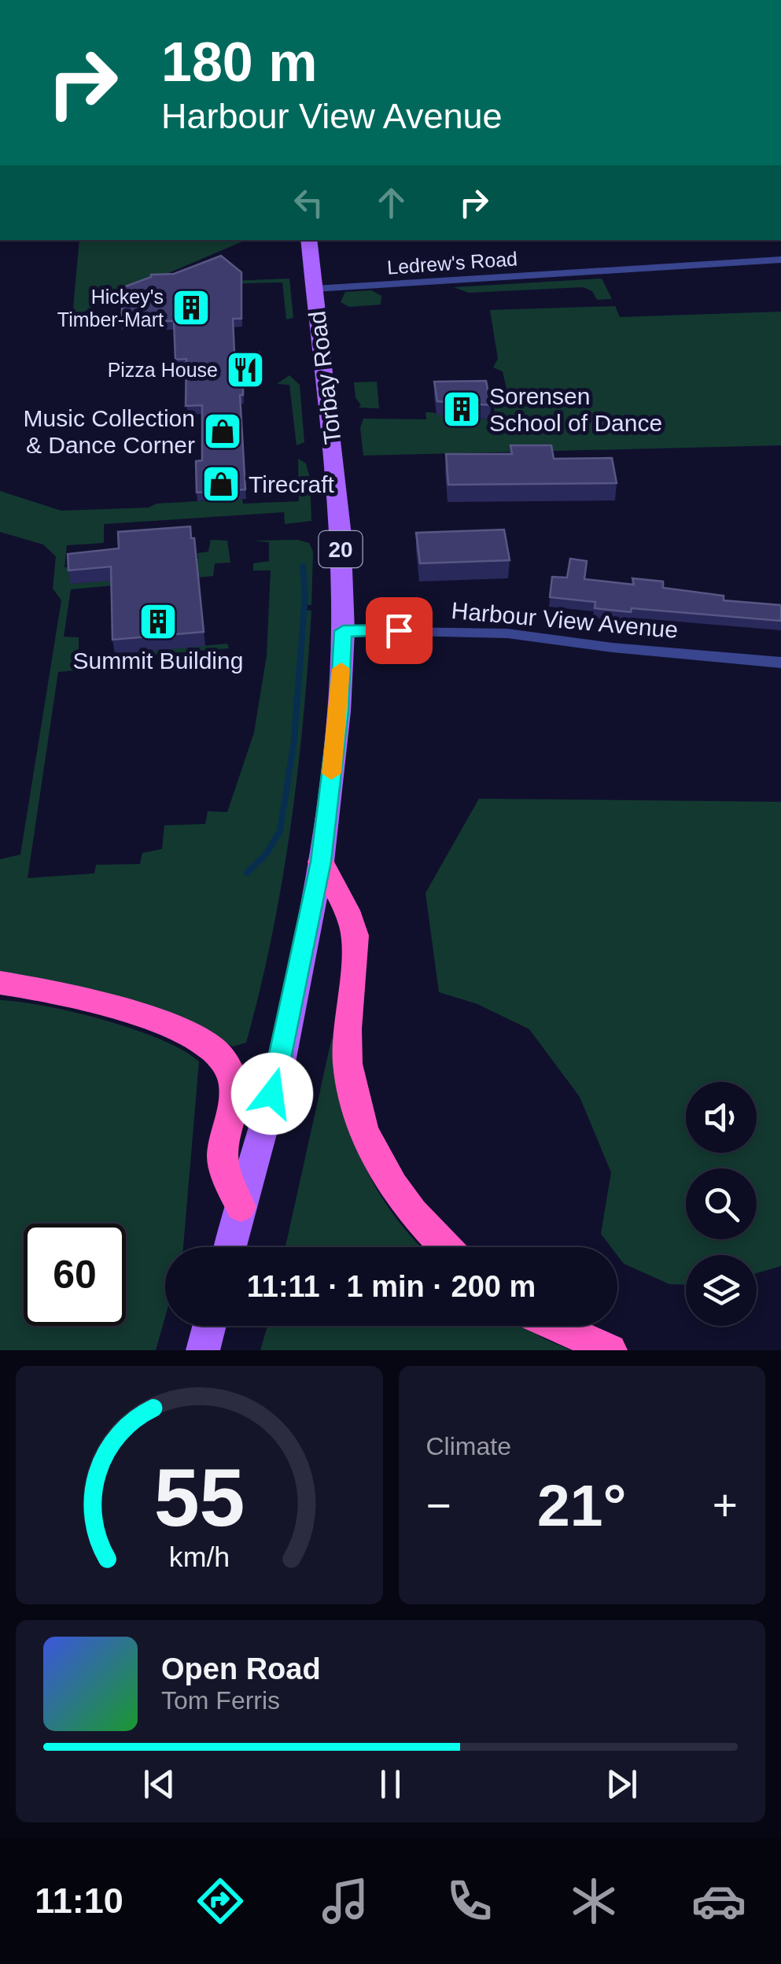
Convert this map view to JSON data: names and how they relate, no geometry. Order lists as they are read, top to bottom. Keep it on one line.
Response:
{"streets":{"main road":["Torbay Road","20"],"street":["Ledrew's Road","Harbour View Avenue"]},"crossings":[["Ledrew's Road","Torbay Road"],["Torbay Road","Harbour View Avenue"]],"places":{"building":["Hickey's Timber-Mart","Sorensen School of Dance","Summit Building"],"restaurant":["Pizza House"],"shop":["Music Collection & Dance Corner","Tirecraft"]},"page":{"turn":["180 m","Harbour View Avenue"],"limit":"60","trip":"11:11 · 1 min · 200 m","tile":"Climate","heat":["−","21°","+"],"song":["Open Road","Tom Ferris"],"tabs":"11:10","gauge":["55","km/h"]}}
